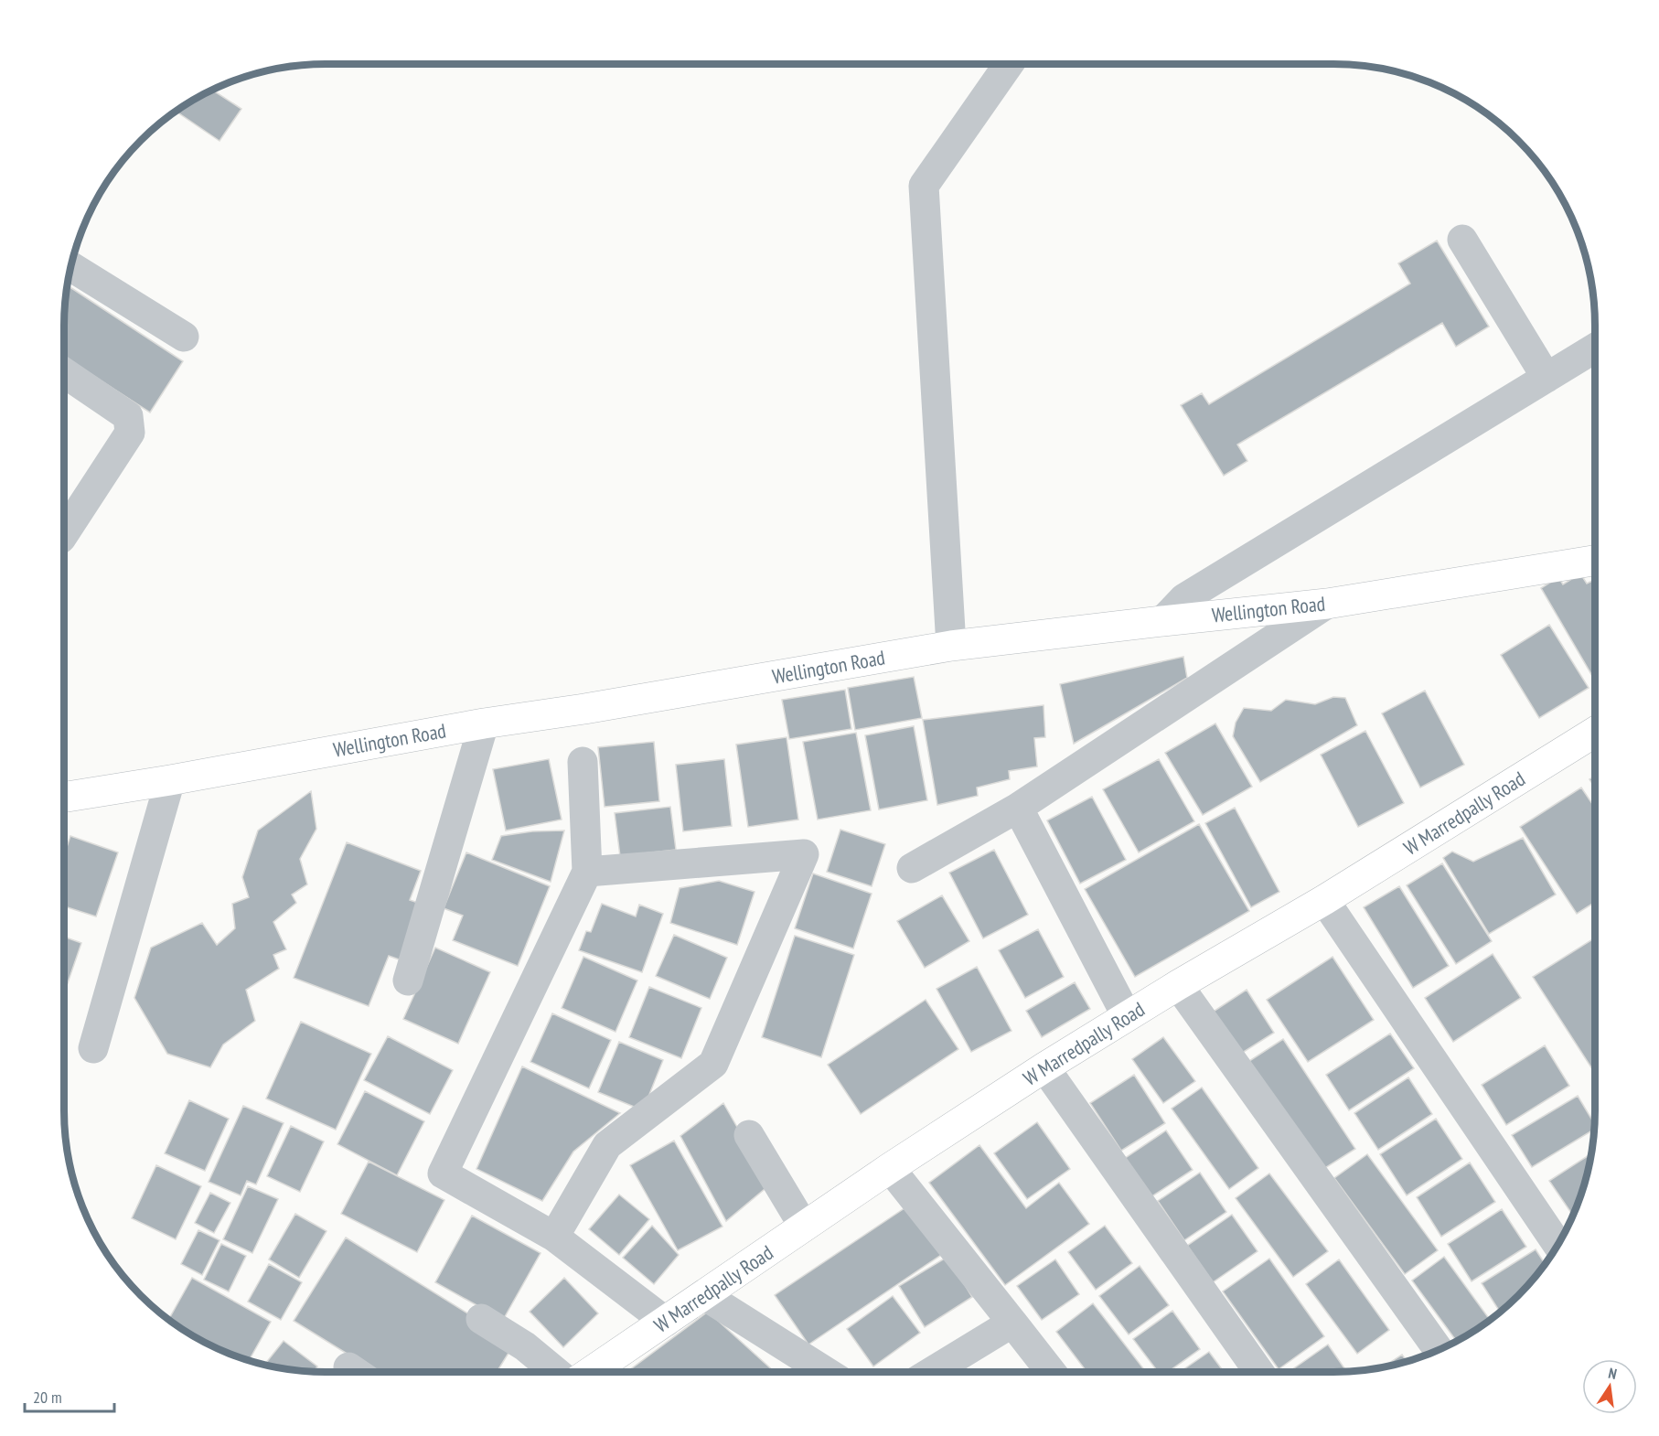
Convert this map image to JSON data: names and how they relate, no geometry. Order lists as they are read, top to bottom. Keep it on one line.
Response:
{"streets":{"main road":["Wellington Road","W Marredpally Road"]},"scale_bar":"20 m","north":"top"}
